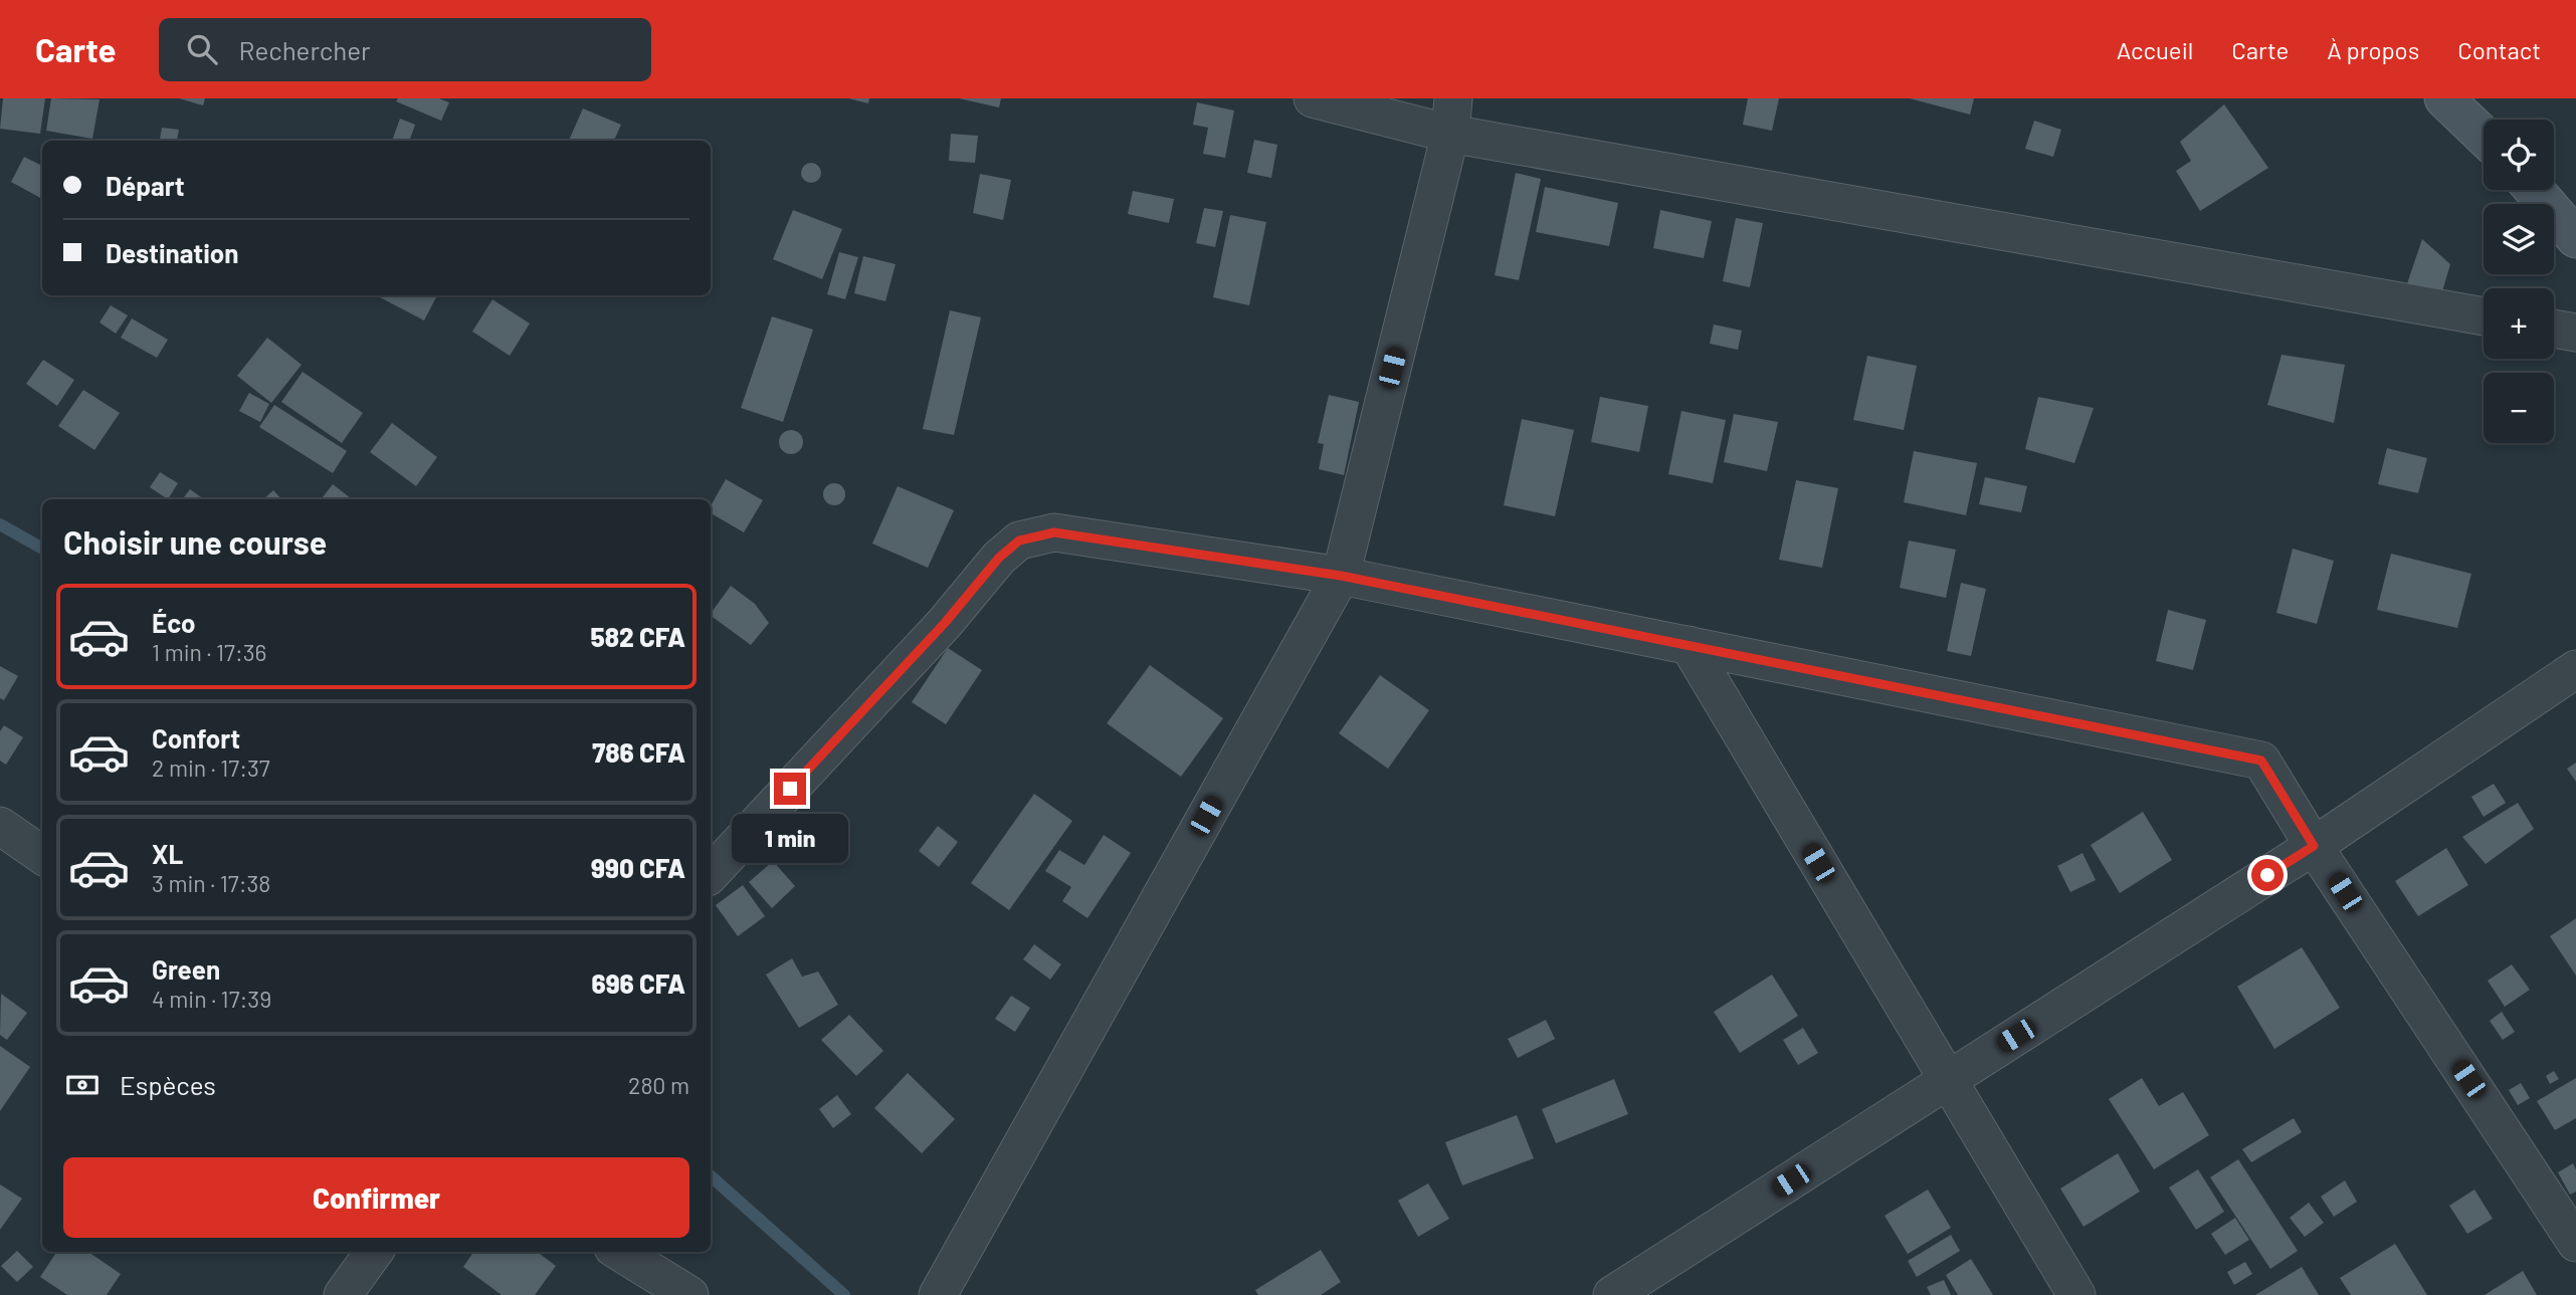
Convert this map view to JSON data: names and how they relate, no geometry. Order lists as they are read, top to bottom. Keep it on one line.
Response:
{"page":{"header":"Carte","search":"Rechercher","nav":["Accueil","Carte","À propos","Contact"],"map_buttons":["+","−"],"banner":["Départ","Destination"],"heading":"Choisir une course","list":[{"name":"Éco","note":"1 min · 17:36","value":"582 CFA"},{"name":"Confort","note":"2 min · 17:37","value":"786 CFA"},{"name":"XL","note":"3 min · 17:38","value":"990 CFA"},{"name":"Green","note":"4 min · 17:39","value":"696 CFA"}],"bubble":"1 min","pay":["Espèces","280 m"],"buttons":"Confirmer"}}
